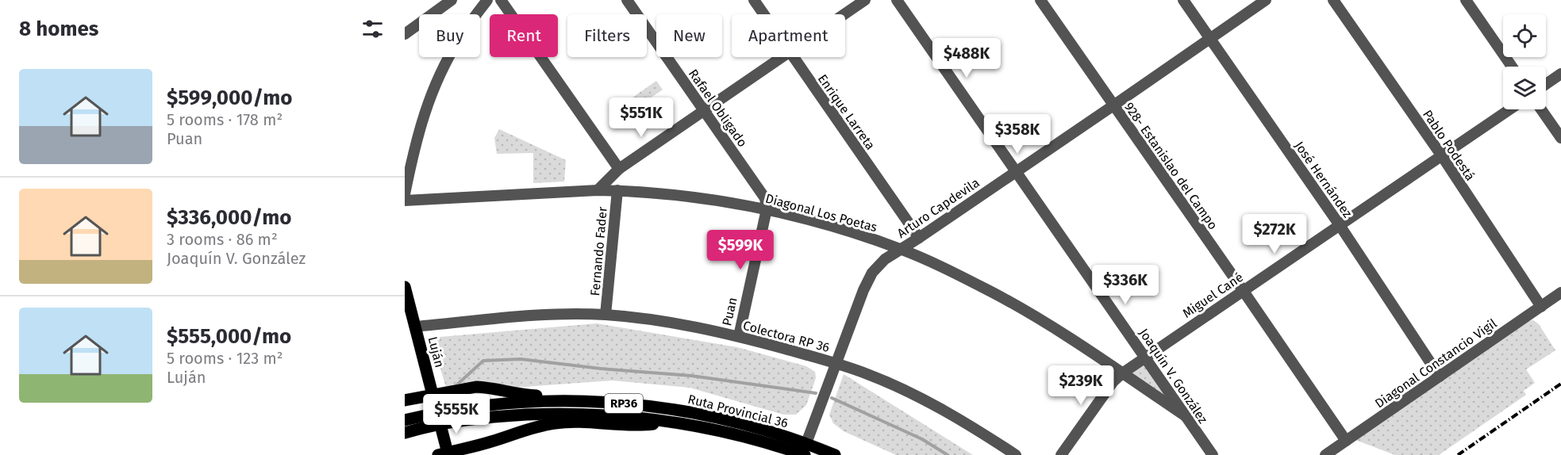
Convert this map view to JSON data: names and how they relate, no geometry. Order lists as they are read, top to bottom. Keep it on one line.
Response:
{"streets":{"main road":["Luján","RP36","Ruta Provincial 36"],"street":["Rafael Obligado","Enrique Larreta","Pablo Podestá","928- Estanislao del Campo","José Hernández","Arturo Capdevila","Diagonal Los Poetas","Fernando Fader","Miguel Cané","Puan","Colectora RP 36","Diagonal Constancio Vigil","Joaquín V. González"]},"crossings":[["Rafael Obligado","Diagonal Los Poetas"],["Rafael Obligado","Puan"],["Enrique Larreta","Arturo Capdevila"],["Pablo Podestá","Miguel Cané"],["Pablo Podestá","Diagonal Constancio Vigil"],["928- Estanislao del Campo","Arturo Capdevila"],["928- Estanislao del Campo","Miguel Cané"],["928- Estanislao del Campo","Diagonal Constancio Vigil"],["José Hernández","Arturo Capdevila"],["José Hernández","Miguel Cané"],["José Hernández","Diagonal Constancio Vigil"],["Arturo Capdevila","Diagonal Los Poetas"],["Arturo Capdevila","Colectora RP 36"],["Arturo Capdevila","Joaquín V. González"],["Arturo Capdevila","Ruta Provincial 36"],["Diagonal Los Poetas","Fernando Fader"],["Diagonal Los Poetas","Miguel Cané"],["Diagonal Los Poetas","Puan"],["Diagonal Los Poetas","Joaquín V. González"],["Fernando Fader","Colectora RP 36"],["Miguel Cané","Joaquín V. González"],["Puan","Colectora RP 36"],["Colectora RP 36","Luján"],["Luján","Ruta Provincial 36"]],"page":{"heading":"8 homes","chip":["Buy","Rent","Filters","New","Apartment"],"price":["$488K","$551K","$358K","$272K","$599K","$336K","$239K","$555K"],"list":[{"name":"$599,000/mo","note":"5 rooms · 178 m² · Puan"},{"name":"$336,000/mo","note":"3 rooms · 86 m² · Joaquín V. González"},{"name":"$555,000/mo","note":"5 rooms · 123 m² · Luján"}]}}
